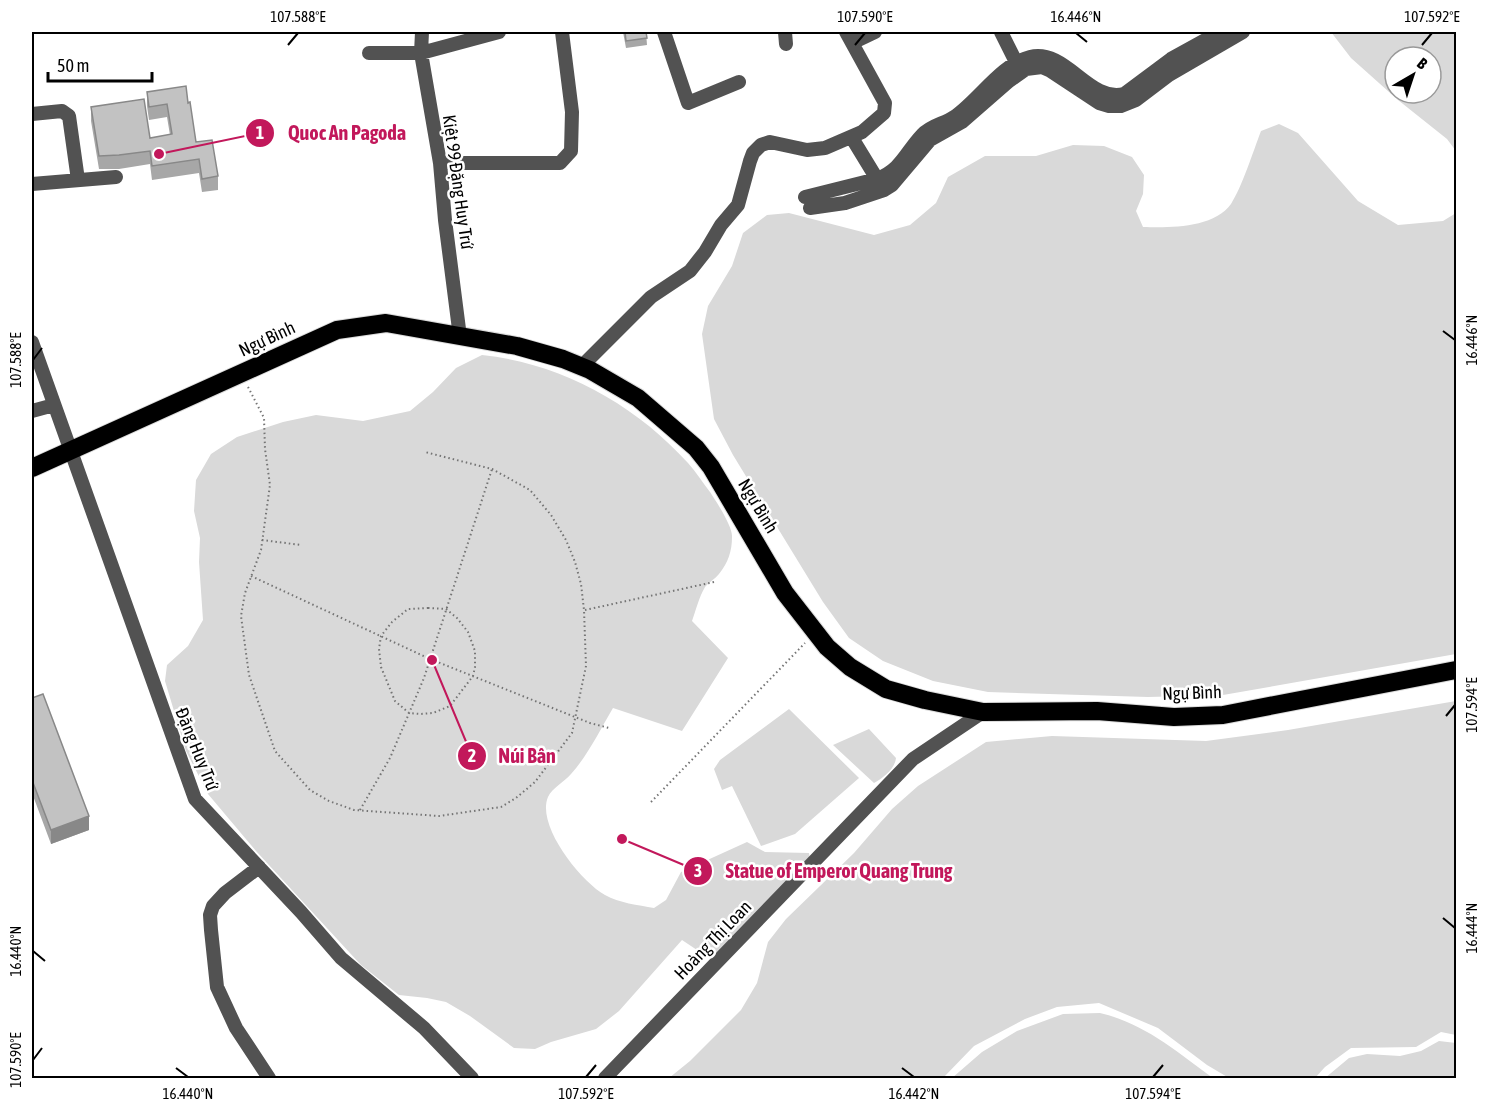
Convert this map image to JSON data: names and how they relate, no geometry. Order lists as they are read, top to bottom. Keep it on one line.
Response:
{"streets":{"highway":["Ngự Bình"],"street":["Kiệt 99 Đặng Huy Trứ","Đặng Huy Trứ","Hoàng Thị Loan"]},"crossings":[["Kiệt 99 Đặng Huy Trứ","Ngự Bình"],["Ngự Bình","Đặng Huy Trứ"],["Ngự Bình","Hoàng Thị Loan"]],"places":["Quoc An Pagoda","Núi Bân","Statue of Emperor Quang Trung"],"scale_bar":"50 m","north":"top right","coordinates":["107.588°E","107.590°E","16.446°N","107.592°E","107.594°E","16.444°N","16.440°N","16.442°N"]}
